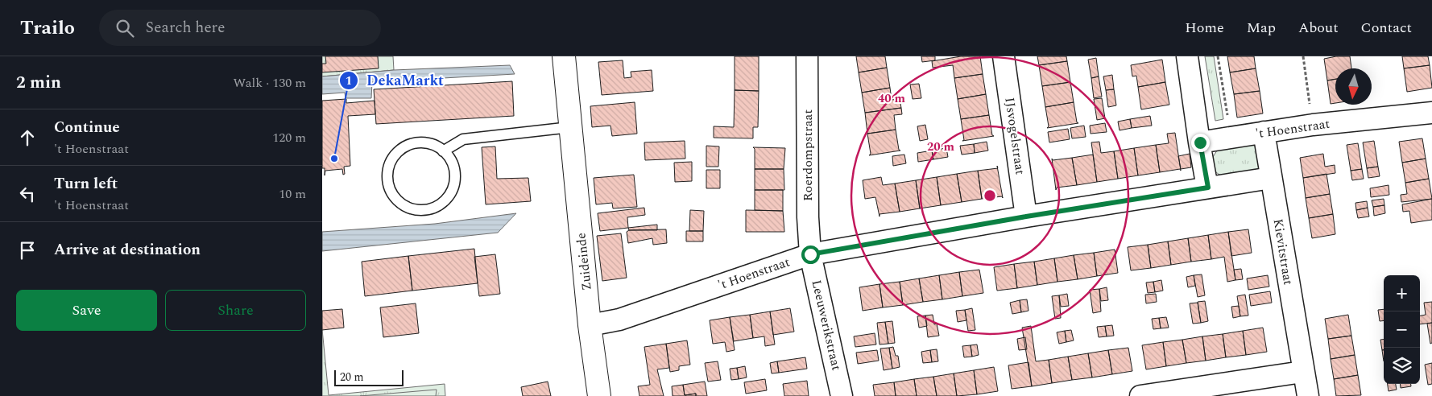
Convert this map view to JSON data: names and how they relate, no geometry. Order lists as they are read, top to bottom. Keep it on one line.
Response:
{"streets":{"street":["'t Hoenstraat","IJsvogelstraat","Roerdompstraat","Kievitstraat","Zuideinde","Leeuwerikstraat"]},"crossings":[["'t Hoenstraat","IJsvogelstraat"],["'t Hoenstraat","Roerdompstraat"],["'t Hoenstraat","Kievitstraat"],["'t Hoenstraat","Zuideinde"],["'t Hoenstraat","Leeuwerikstraat"],["Roerdompstraat","Leeuwerikstraat"]],"places":["DekaMarkt"],"scale_bar":"20 m","north":"bottom","page":{"header":"Trailo","search":"Search here","nav":["Home","Map","About","Contact"],"heading":["2 min","Walk · 130 m"],"list":[["Continue","'t Hoenstraat","120 m"],["Turn left","'t Hoenstraat","10 m"],"Arrive at destination"],"map_buttons":["+","−"],"buttons":["Save","Share"],"scale":"20 m"},"rings":["40 m","20 m"]}
